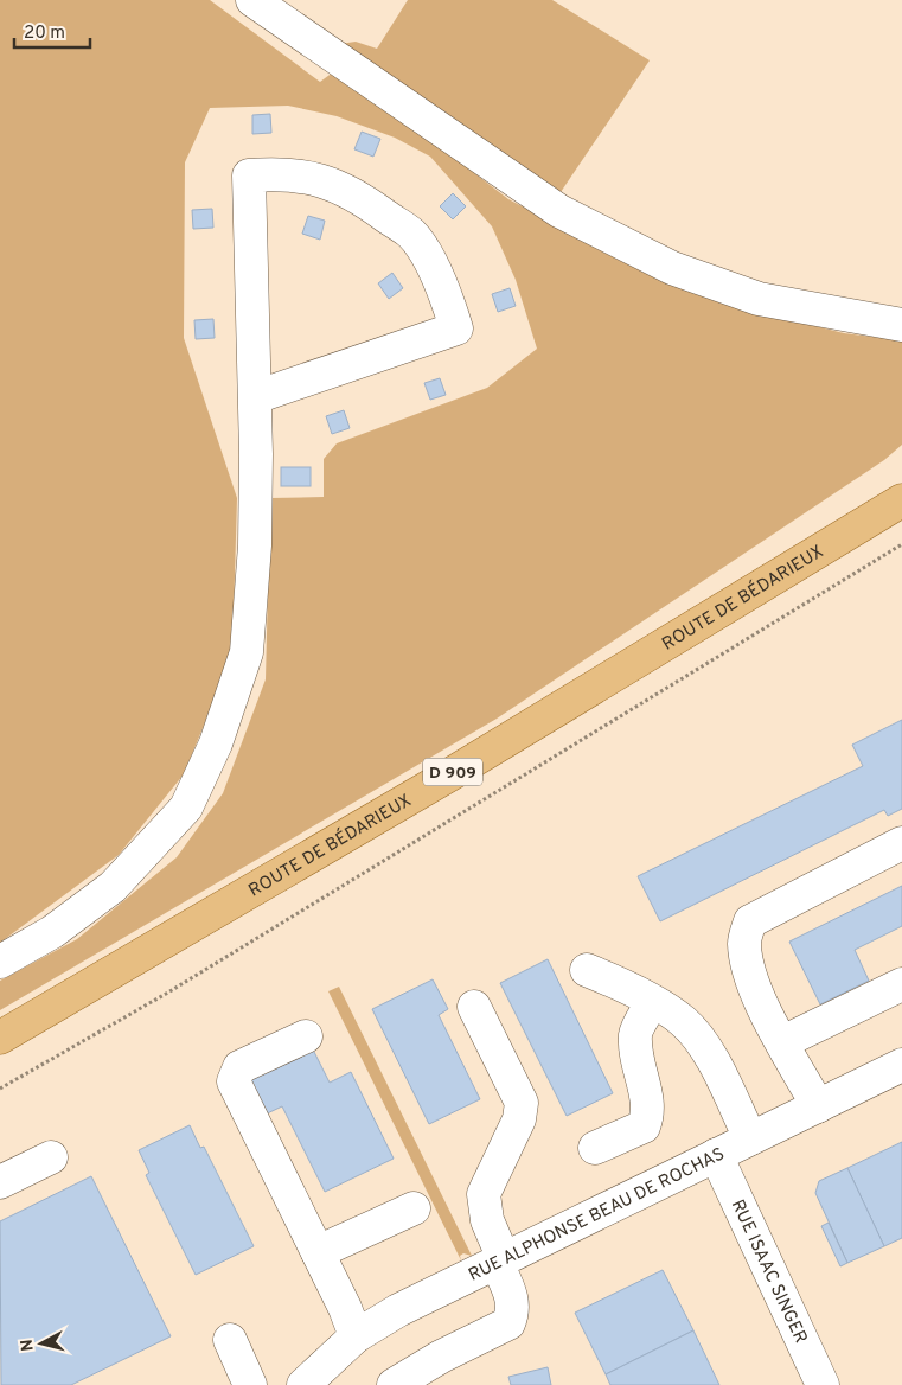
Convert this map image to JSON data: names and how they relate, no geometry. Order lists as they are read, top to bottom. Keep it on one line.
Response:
{"streets":{"main road":["ROUTE DE BÉDARIEUX","D 909"],"street":["RUE ALPHONSE BEAU DE ROCHAS","RUE ISAAC SINGER"]},"crossings":[["RUE ALPHONSE BEAU DE ROCHAS","RUE ISAAC SINGER"]],"scale_bar":"20 m","north":"left"}
